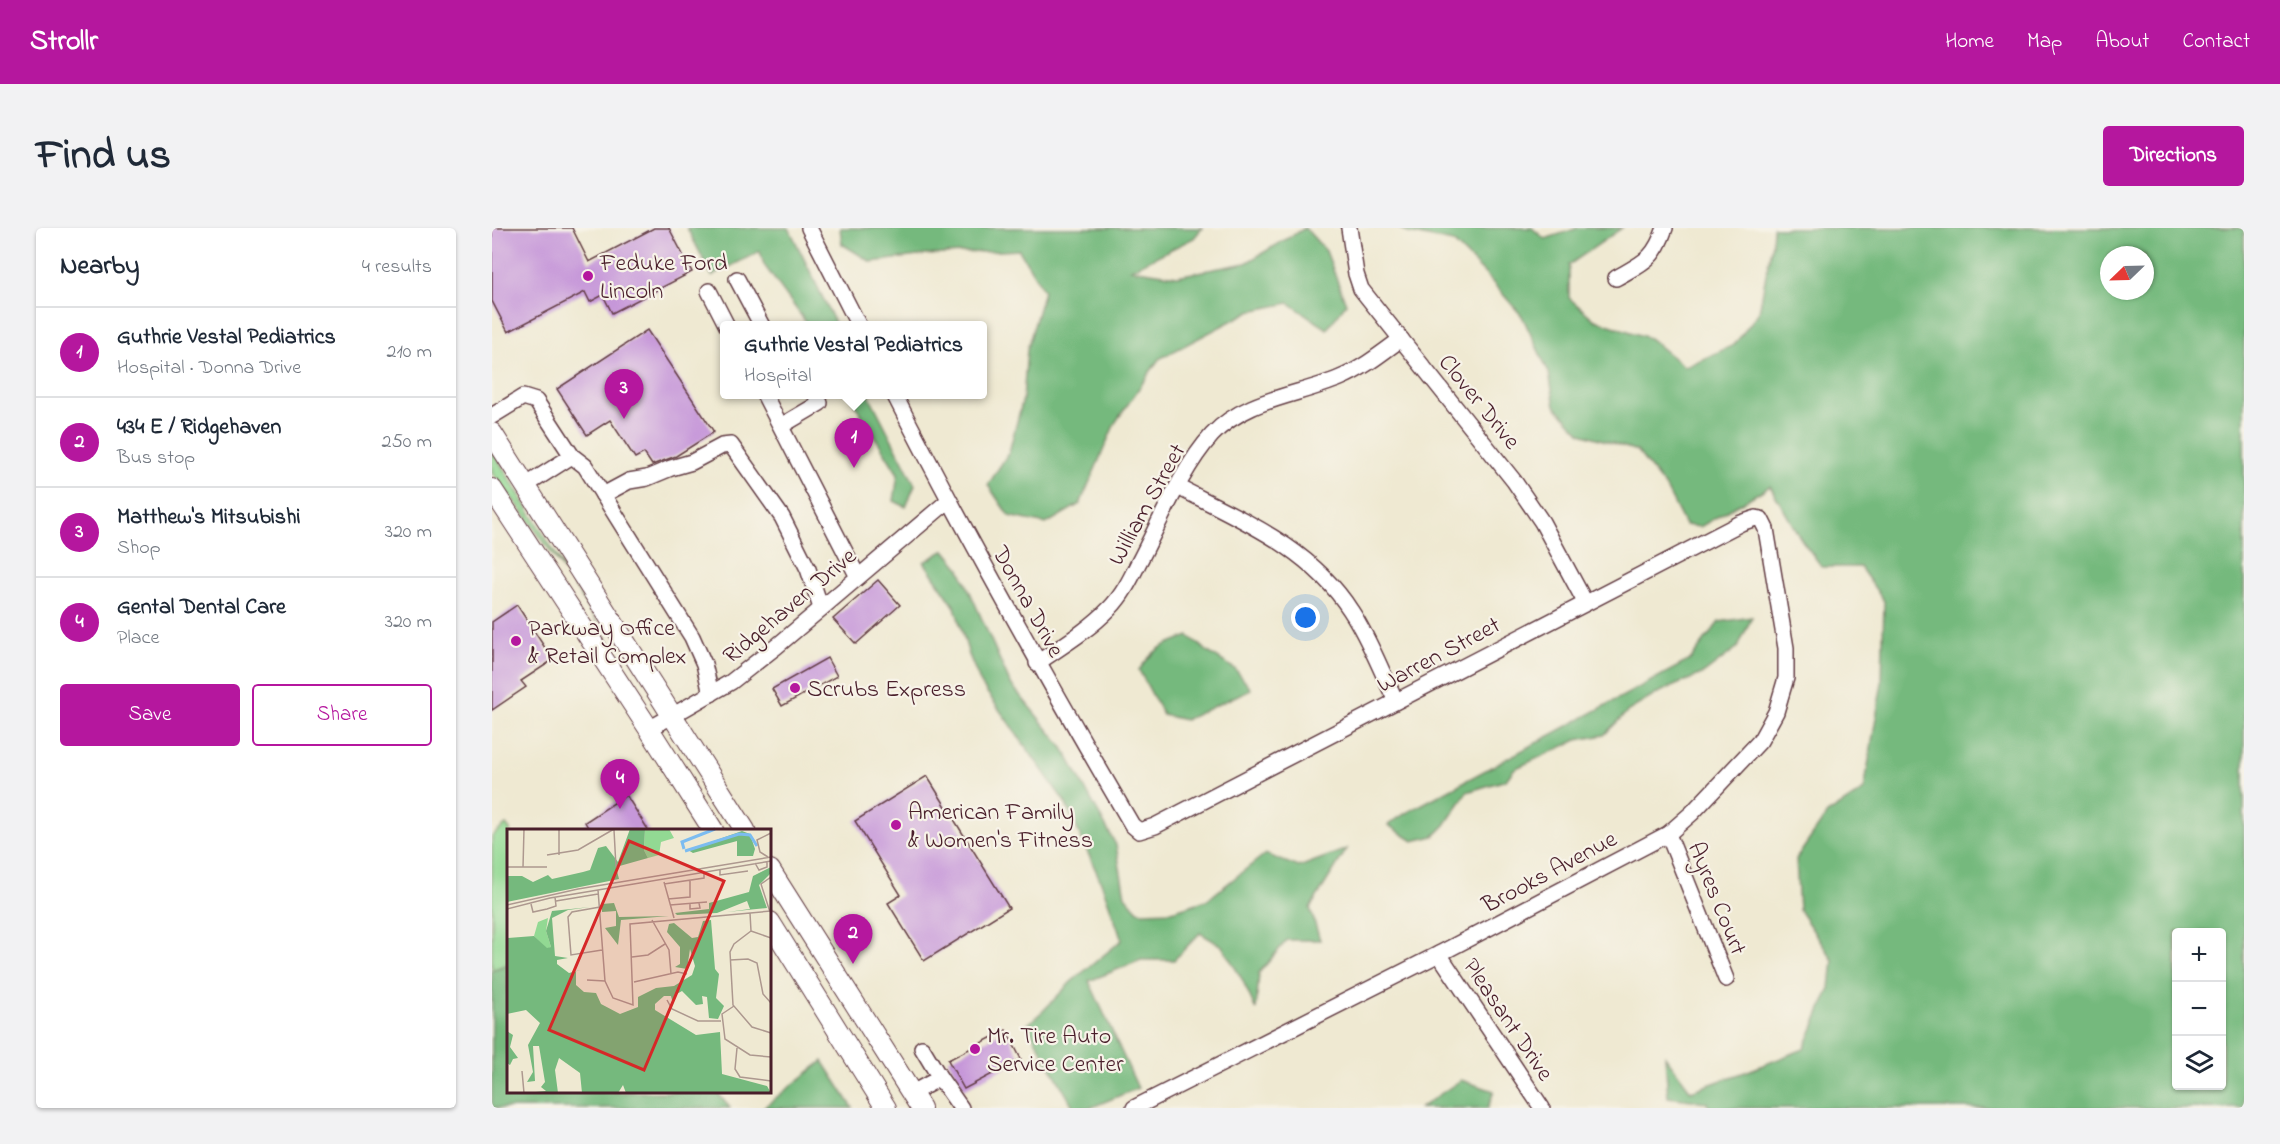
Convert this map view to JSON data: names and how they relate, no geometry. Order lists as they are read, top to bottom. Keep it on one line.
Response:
{"streets":{"street":["Clover Drive","William Street","Donna Drive","Ridgehaven Drive","Warren Street","Brooks Avenue","Ayres Court","Pleasant Drive"]},"crossings":[["Clover Drive","William Street"],["Clover Drive","Warren Street"],["William Street","Donna Drive"],["Donna Drive","Ridgehaven Drive"],["Donna Drive","Warren Street"],["Warren Street","Brooks Avenue"],["Brooks Avenue","Ayres Court"],["Brooks Avenue","Pleasant Drive"]],"places":["Feduke Ford Lincoln","Parkway Office & Retail Complex","Scrubs Express","American Family & Women's Fitness","Mr. Tire Auto Service Center"],"north":"bottom left","page":{"header":"Strollr","nav":["Home","Map","About","Contact"],"title":"Find us","buttons":["Directions",["Save","Share"]],"heading":["Nearby","4 results"],"list":[{"mark":"1","name":"Guthrie Vestal Pediatrics","note":"Hospital · Donna Drive","value":"210 m"},{"mark":"2","name":"434 E / Ridgehaven","note":"Bus stop","value":"250 m"},{"mark":"3","name":"Matthew's Mitsubishi","note":"Shop","value":"320 m"},{"mark":"4","name":"Gental Dental Care","note":"Place","value":"320 m"}],"popup":["Guthrie Vestal Pediatrics","Hospital"],"pins":["3","1","4","2"],"map_buttons":["+","−"]}}
